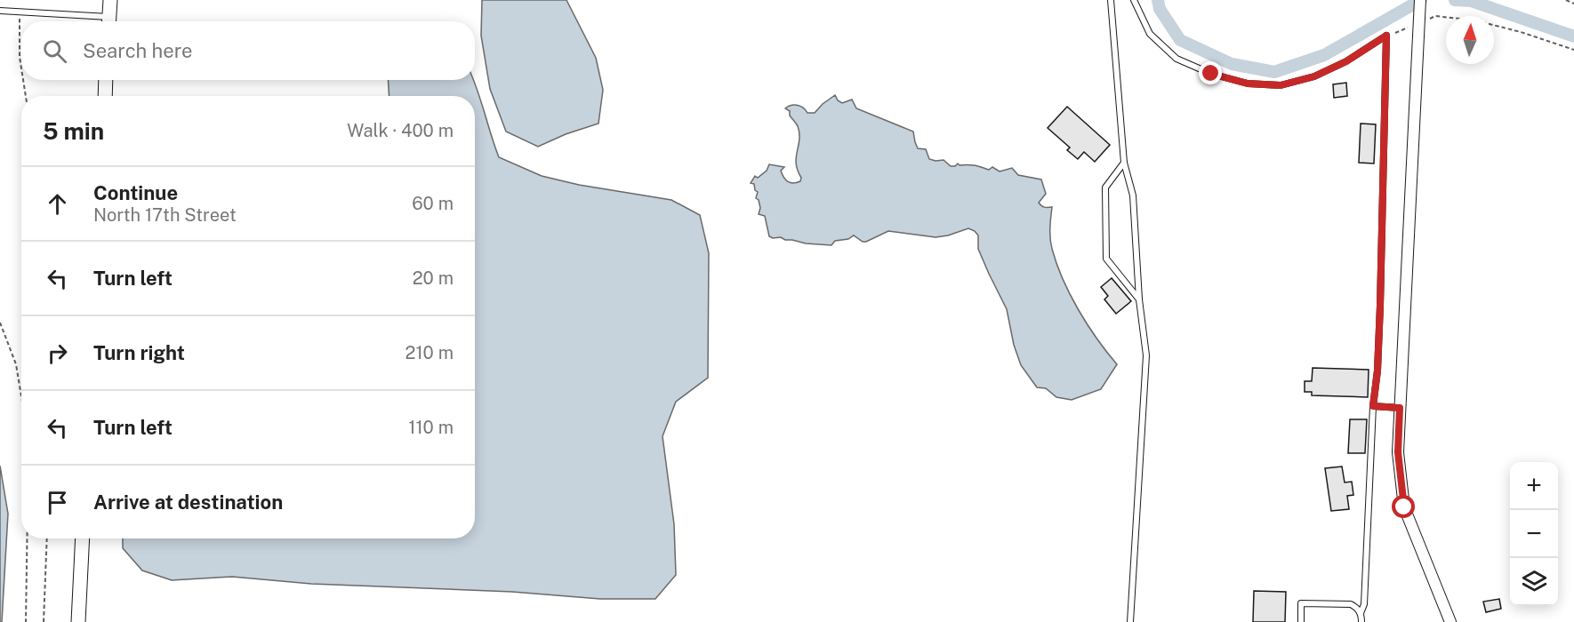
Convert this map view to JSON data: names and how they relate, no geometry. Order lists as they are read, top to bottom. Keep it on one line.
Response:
{"north":"top","page":{"search":"Search here","heading":["5 min","Walk · 400 m"],"list":[["Continue","North 17th Street","60 m"],["Turn left","20 m"],["Turn right","210 m"],["Turn left","110 m"],"Arrive at destination"],"map_buttons":["+","−"]}}
